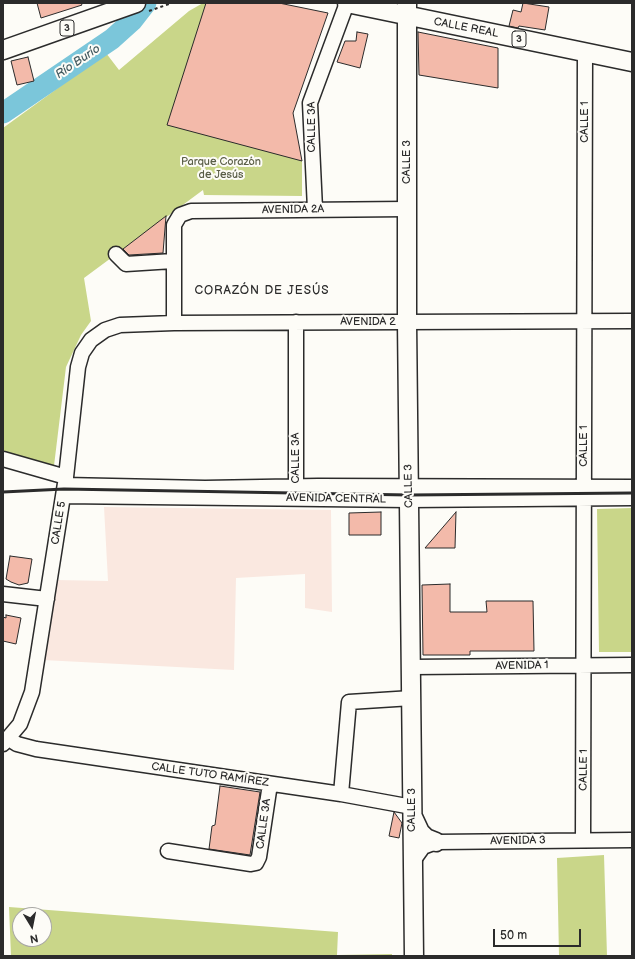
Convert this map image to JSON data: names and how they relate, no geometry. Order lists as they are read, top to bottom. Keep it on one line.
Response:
{"streets":{"main road":["3","CALLE REAL","CALLE 3"],"street":["CALLE 1","CALLE 3A","AVENIDA 2A","AVENIDA 2","AVENIDA CENTRAL","CALLE 5","AVENIDA 1","CALLE TUTO RAMÍREZ","AVENIDA 3"]},"crossings":[["CALLE REAL","CALLE 1"],["CALLE REAL","CALLE 3A"],["CALLE REAL","CALLE 3"],["CALLE 1","AVENIDA 2"],["CALLE 1","AVENIDA CENTRAL"],["CALLE 1","AVENIDA 1"],["CALLE 1","AVENIDA 3"],["CALLE 3A","AVENIDA 2A"],["CALLE 3A","AVENIDA 2"],["CALLE 3A","AVENIDA CENTRAL"],["CALLE 3A","CALLE TUTO RAMÍREZ"],["CALLE 3","AVENIDA 2A"],["CALLE 3","AVENIDA 2"],["CALLE 3","AVENIDA CENTRAL"],["CALLE 3","AVENIDA 1"],["CALLE 3","CALLE TUTO RAMÍREZ"],["AVENIDA 2","CALLE 5"],["AVENIDA CENTRAL","CALLE 5"],["CALLE 5","CALLE TUTO RAMÍREZ"]],"districts":["CORAZÓN DE JESÚS"],"water":["Río Burío"],"parks":["Parque Corazón de Jesús"],"scale_bar":"50 m","north":"bottom"}
